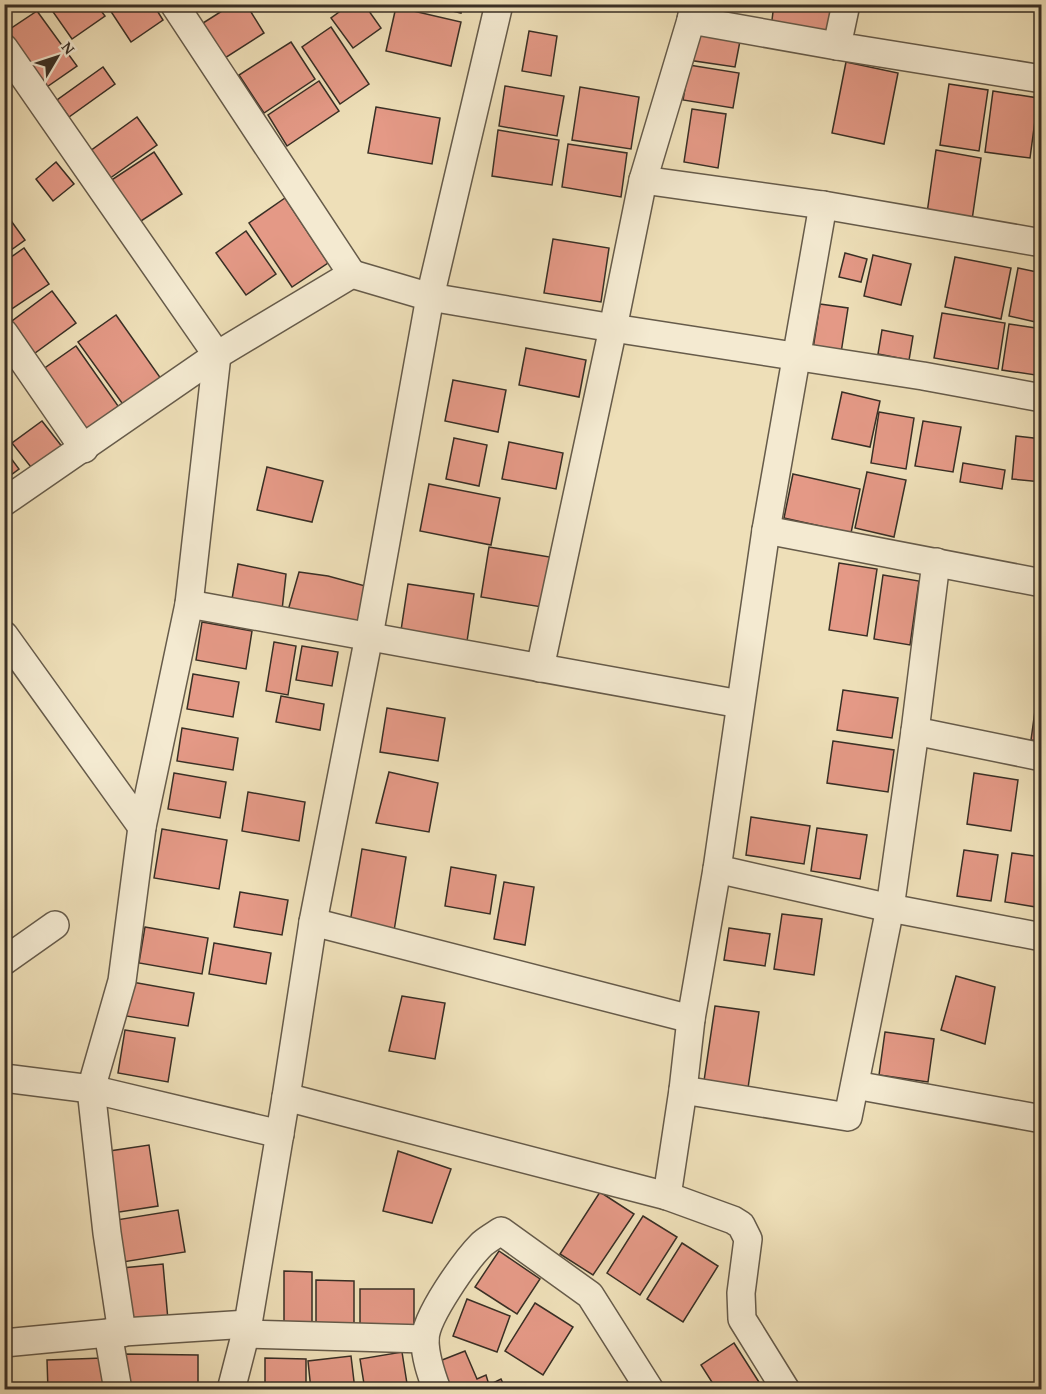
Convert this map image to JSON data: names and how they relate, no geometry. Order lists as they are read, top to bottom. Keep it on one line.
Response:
{"north":"top right"}
